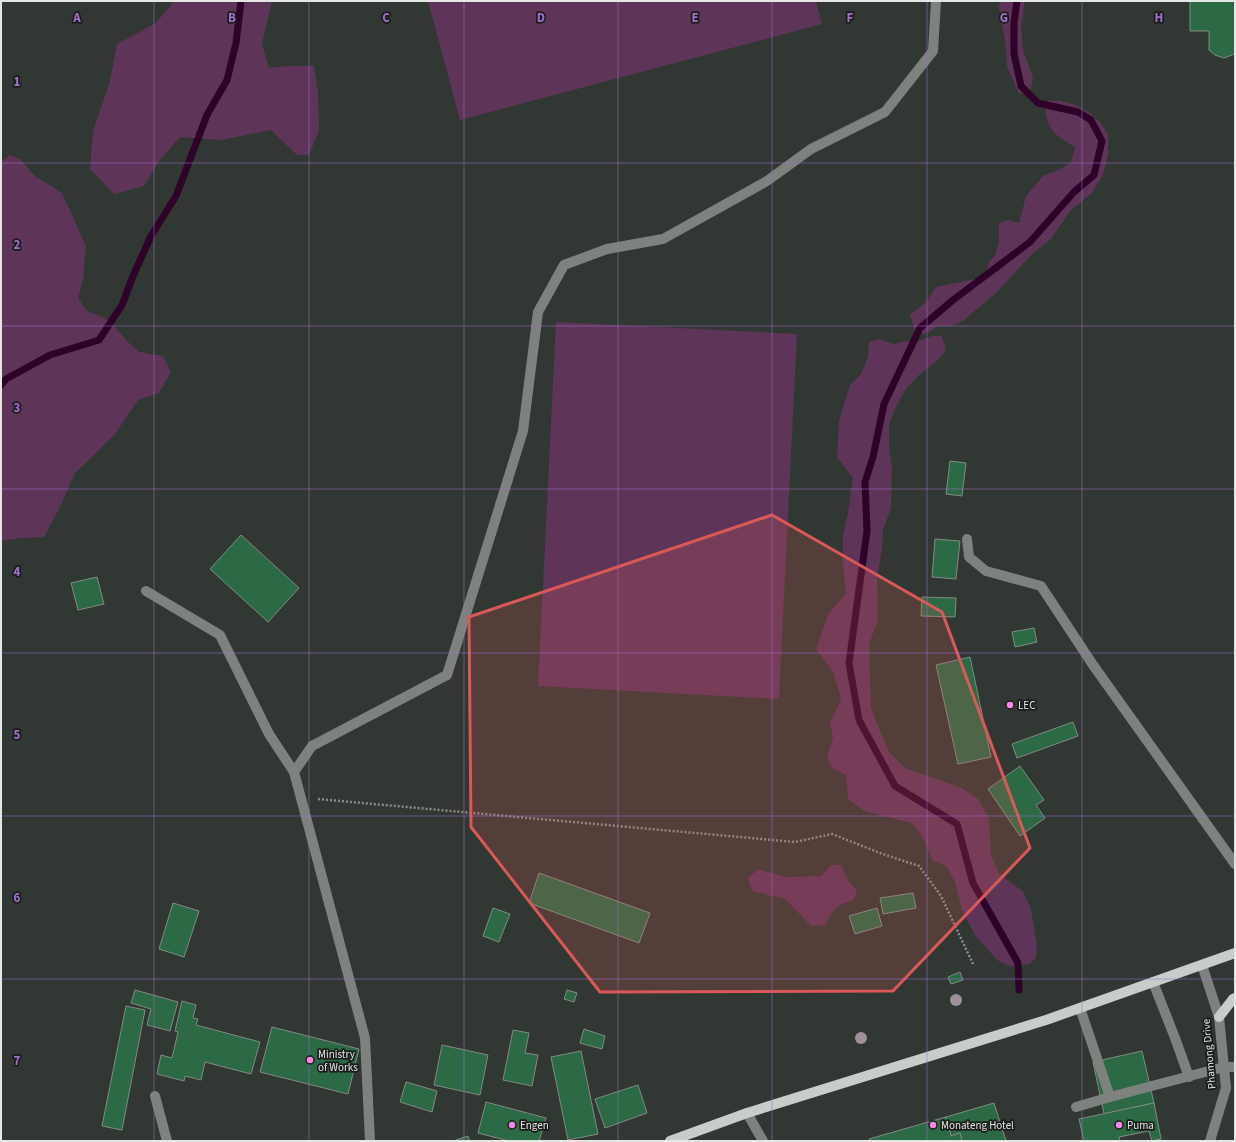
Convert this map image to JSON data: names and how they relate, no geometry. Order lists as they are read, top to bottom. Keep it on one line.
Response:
{"streets":{"street":["Phamong Drive"]},"places":["LEC","Ministry of Works","Engen","Monateng Hotel","Puma"],"grid":{"columns":["A","B","C","D","E","F","G","H"],"rows":["1","2","3","4","5","6","7"]}}
